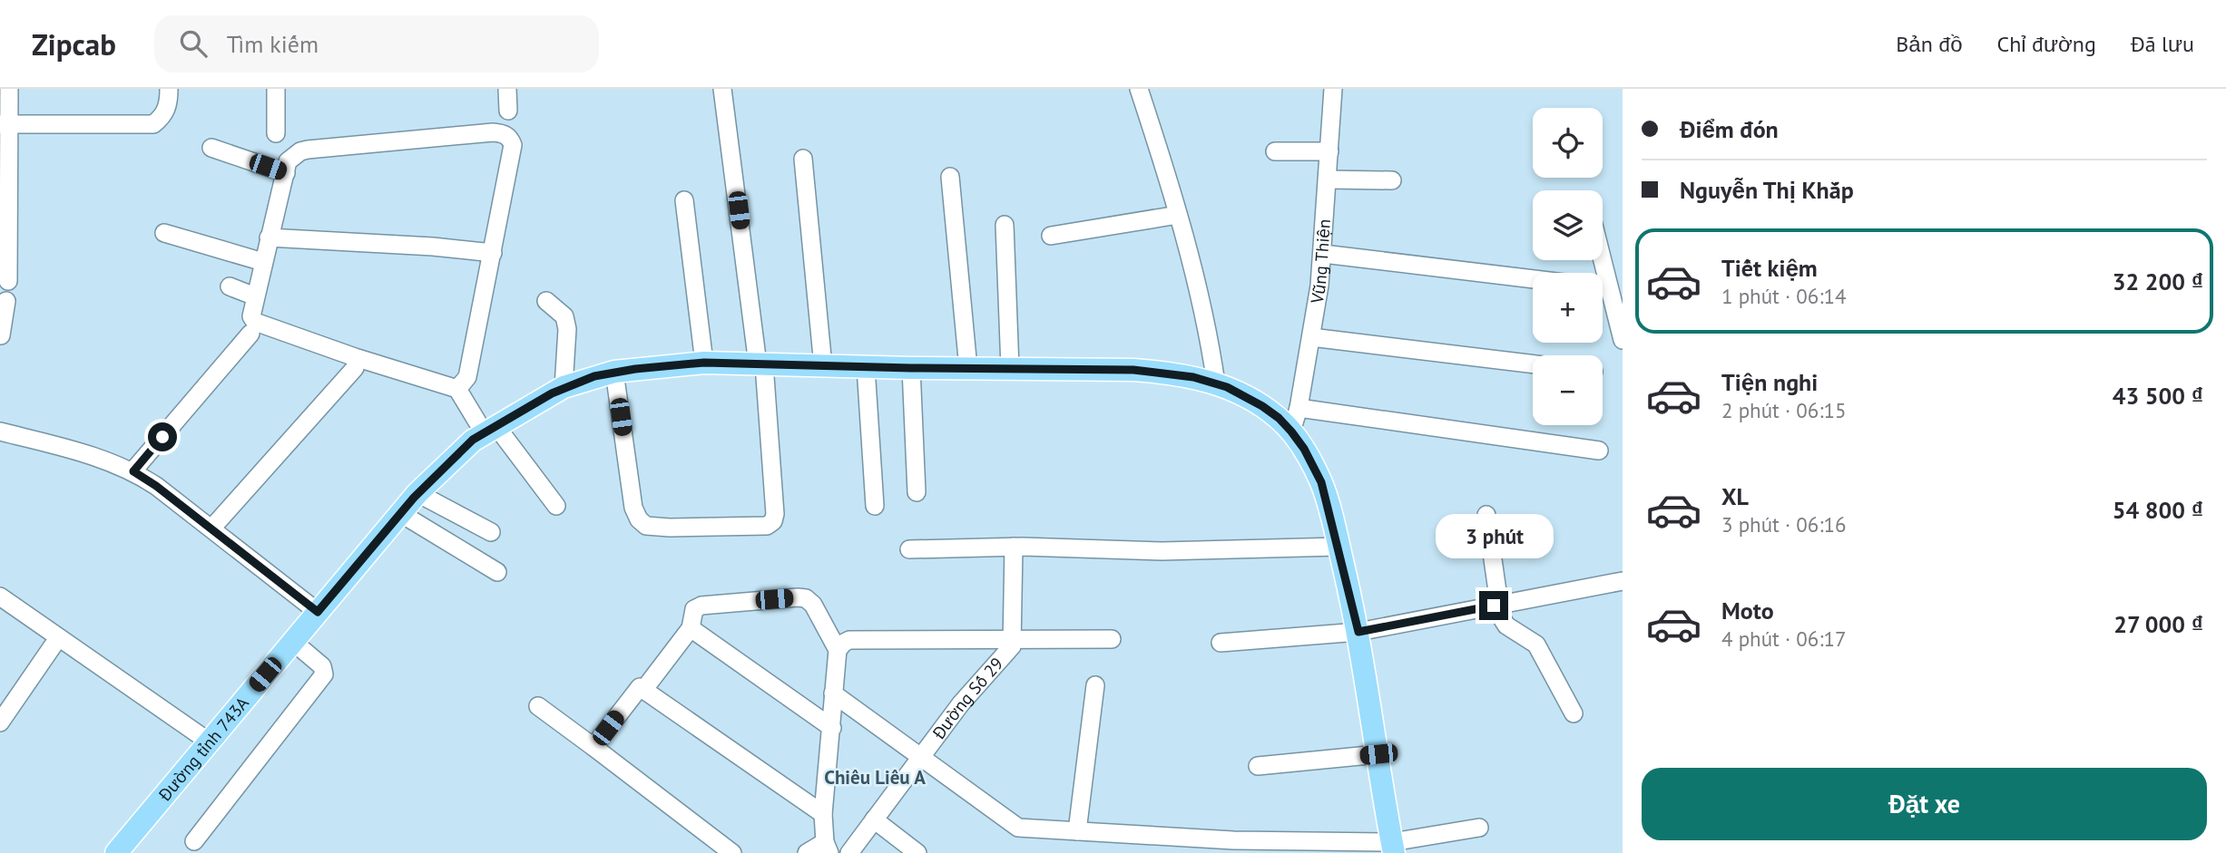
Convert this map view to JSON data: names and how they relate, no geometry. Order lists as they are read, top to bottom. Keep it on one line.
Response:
{"streets":{"main road":["Đường tỉnh 743A"],"street":["Vũng Thiện","Đường Số 29"]},"crossings":[["Vũng Thiện","Đường tỉnh 743A"]],"districts":["Chiêu Liêu A"],"page":{"header":"Zipcab","search":"Tìm kiếm","nav":["Bản đồ","Chỉ đường","Đã lưu"],"banner":["Điểm đón","Nguyễn Thị Khắp"],"map_buttons":["+","−"],"list":[{"name":"Tiết kiệm","note":"1 phút · 06:14","value":"32 200 ₫"},{"name":"Tiện nghi","note":"2 phút · 06:15","value":"43 500 ₫"},{"name":"XL","note":"3 phút · 06:16","value":"54 800 ₫"},{"name":"Moto","note":"4 phút · 06:17","value":"27 000 ₫"}],"bubble":"3 phút","buttons":"Đặt xe"}}
